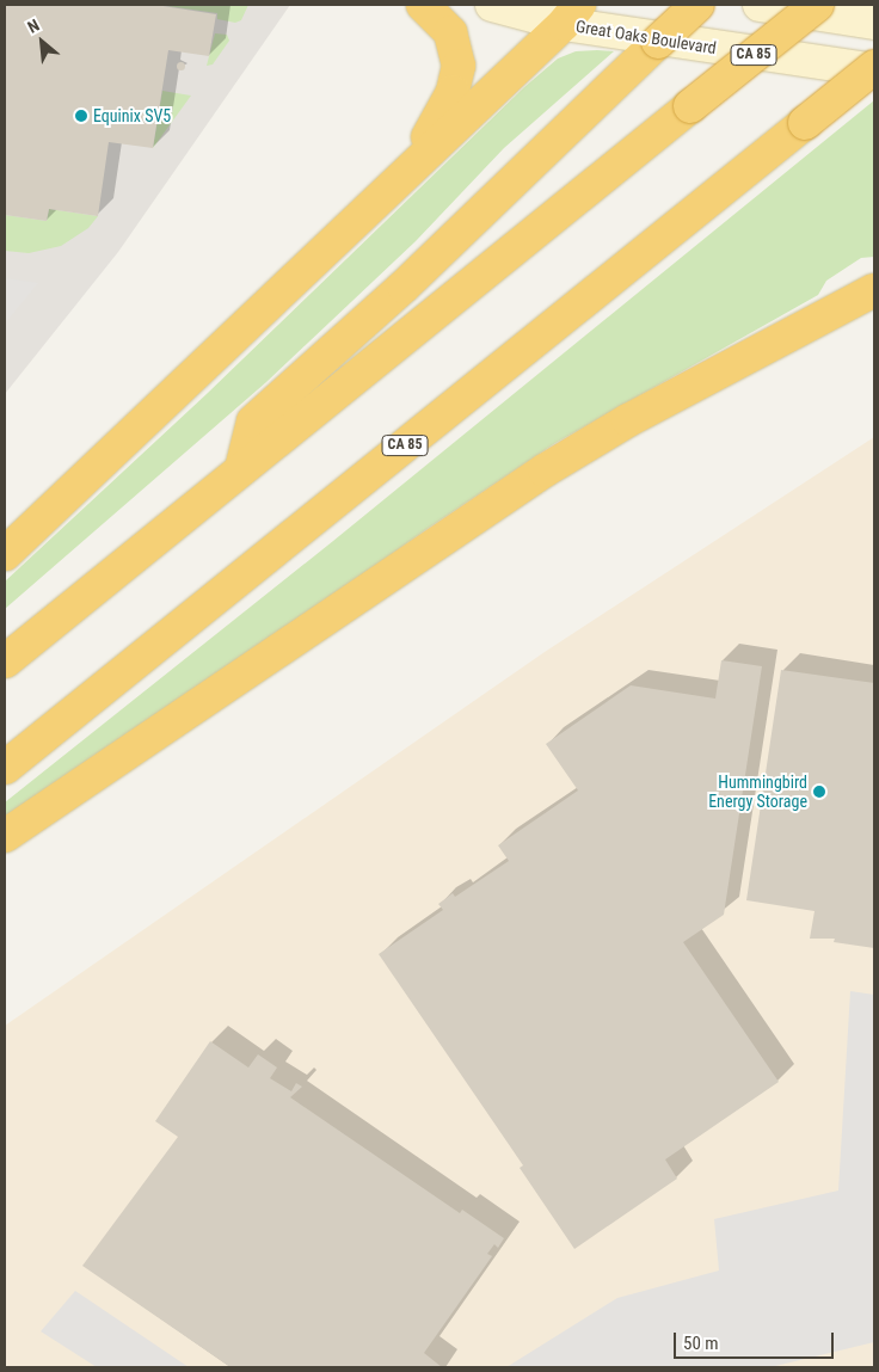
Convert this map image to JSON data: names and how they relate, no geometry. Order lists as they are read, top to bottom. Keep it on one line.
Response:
{"streets":{"highway":["CA 85"],"main road":["Great Oaks Boulevard"]},"crossings":[["Great Oaks Boulevard","CA 85"]],"places":["Equinix SV5","Hummingbird Energy Storage"],"scale_bar":"50 m","north":"top left"}
